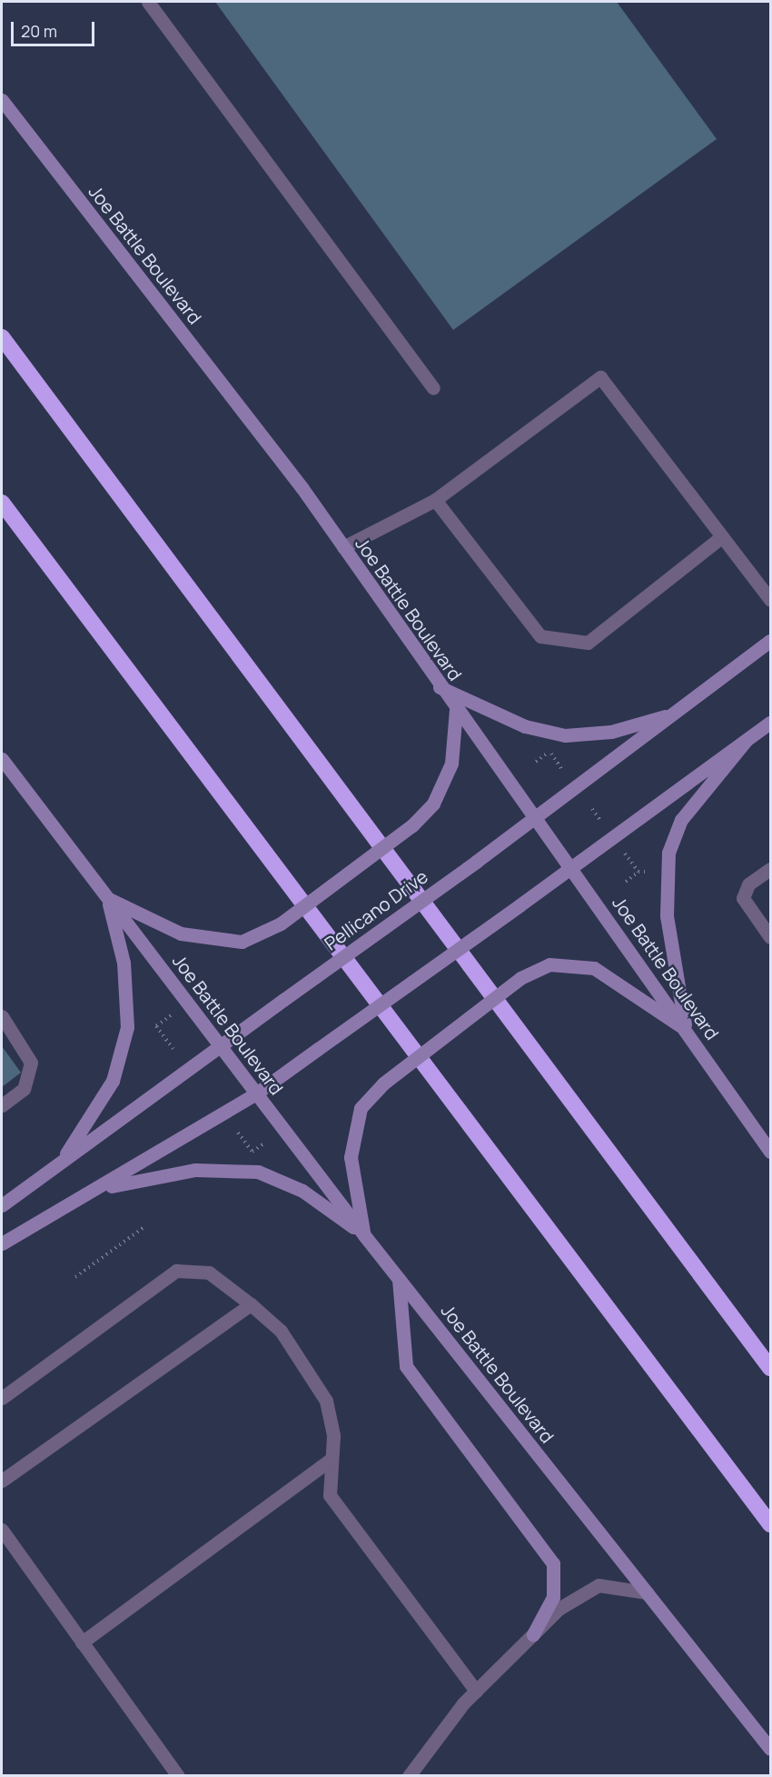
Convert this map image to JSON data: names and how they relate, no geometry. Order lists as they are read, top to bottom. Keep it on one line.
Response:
{"streets":{"main road":["Joe Battle Boulevard","Pellicano Drive"]},"crossings":[["Joe Battle Boulevard","Pellicano Drive"]],"scale_bar":"20 m"}
